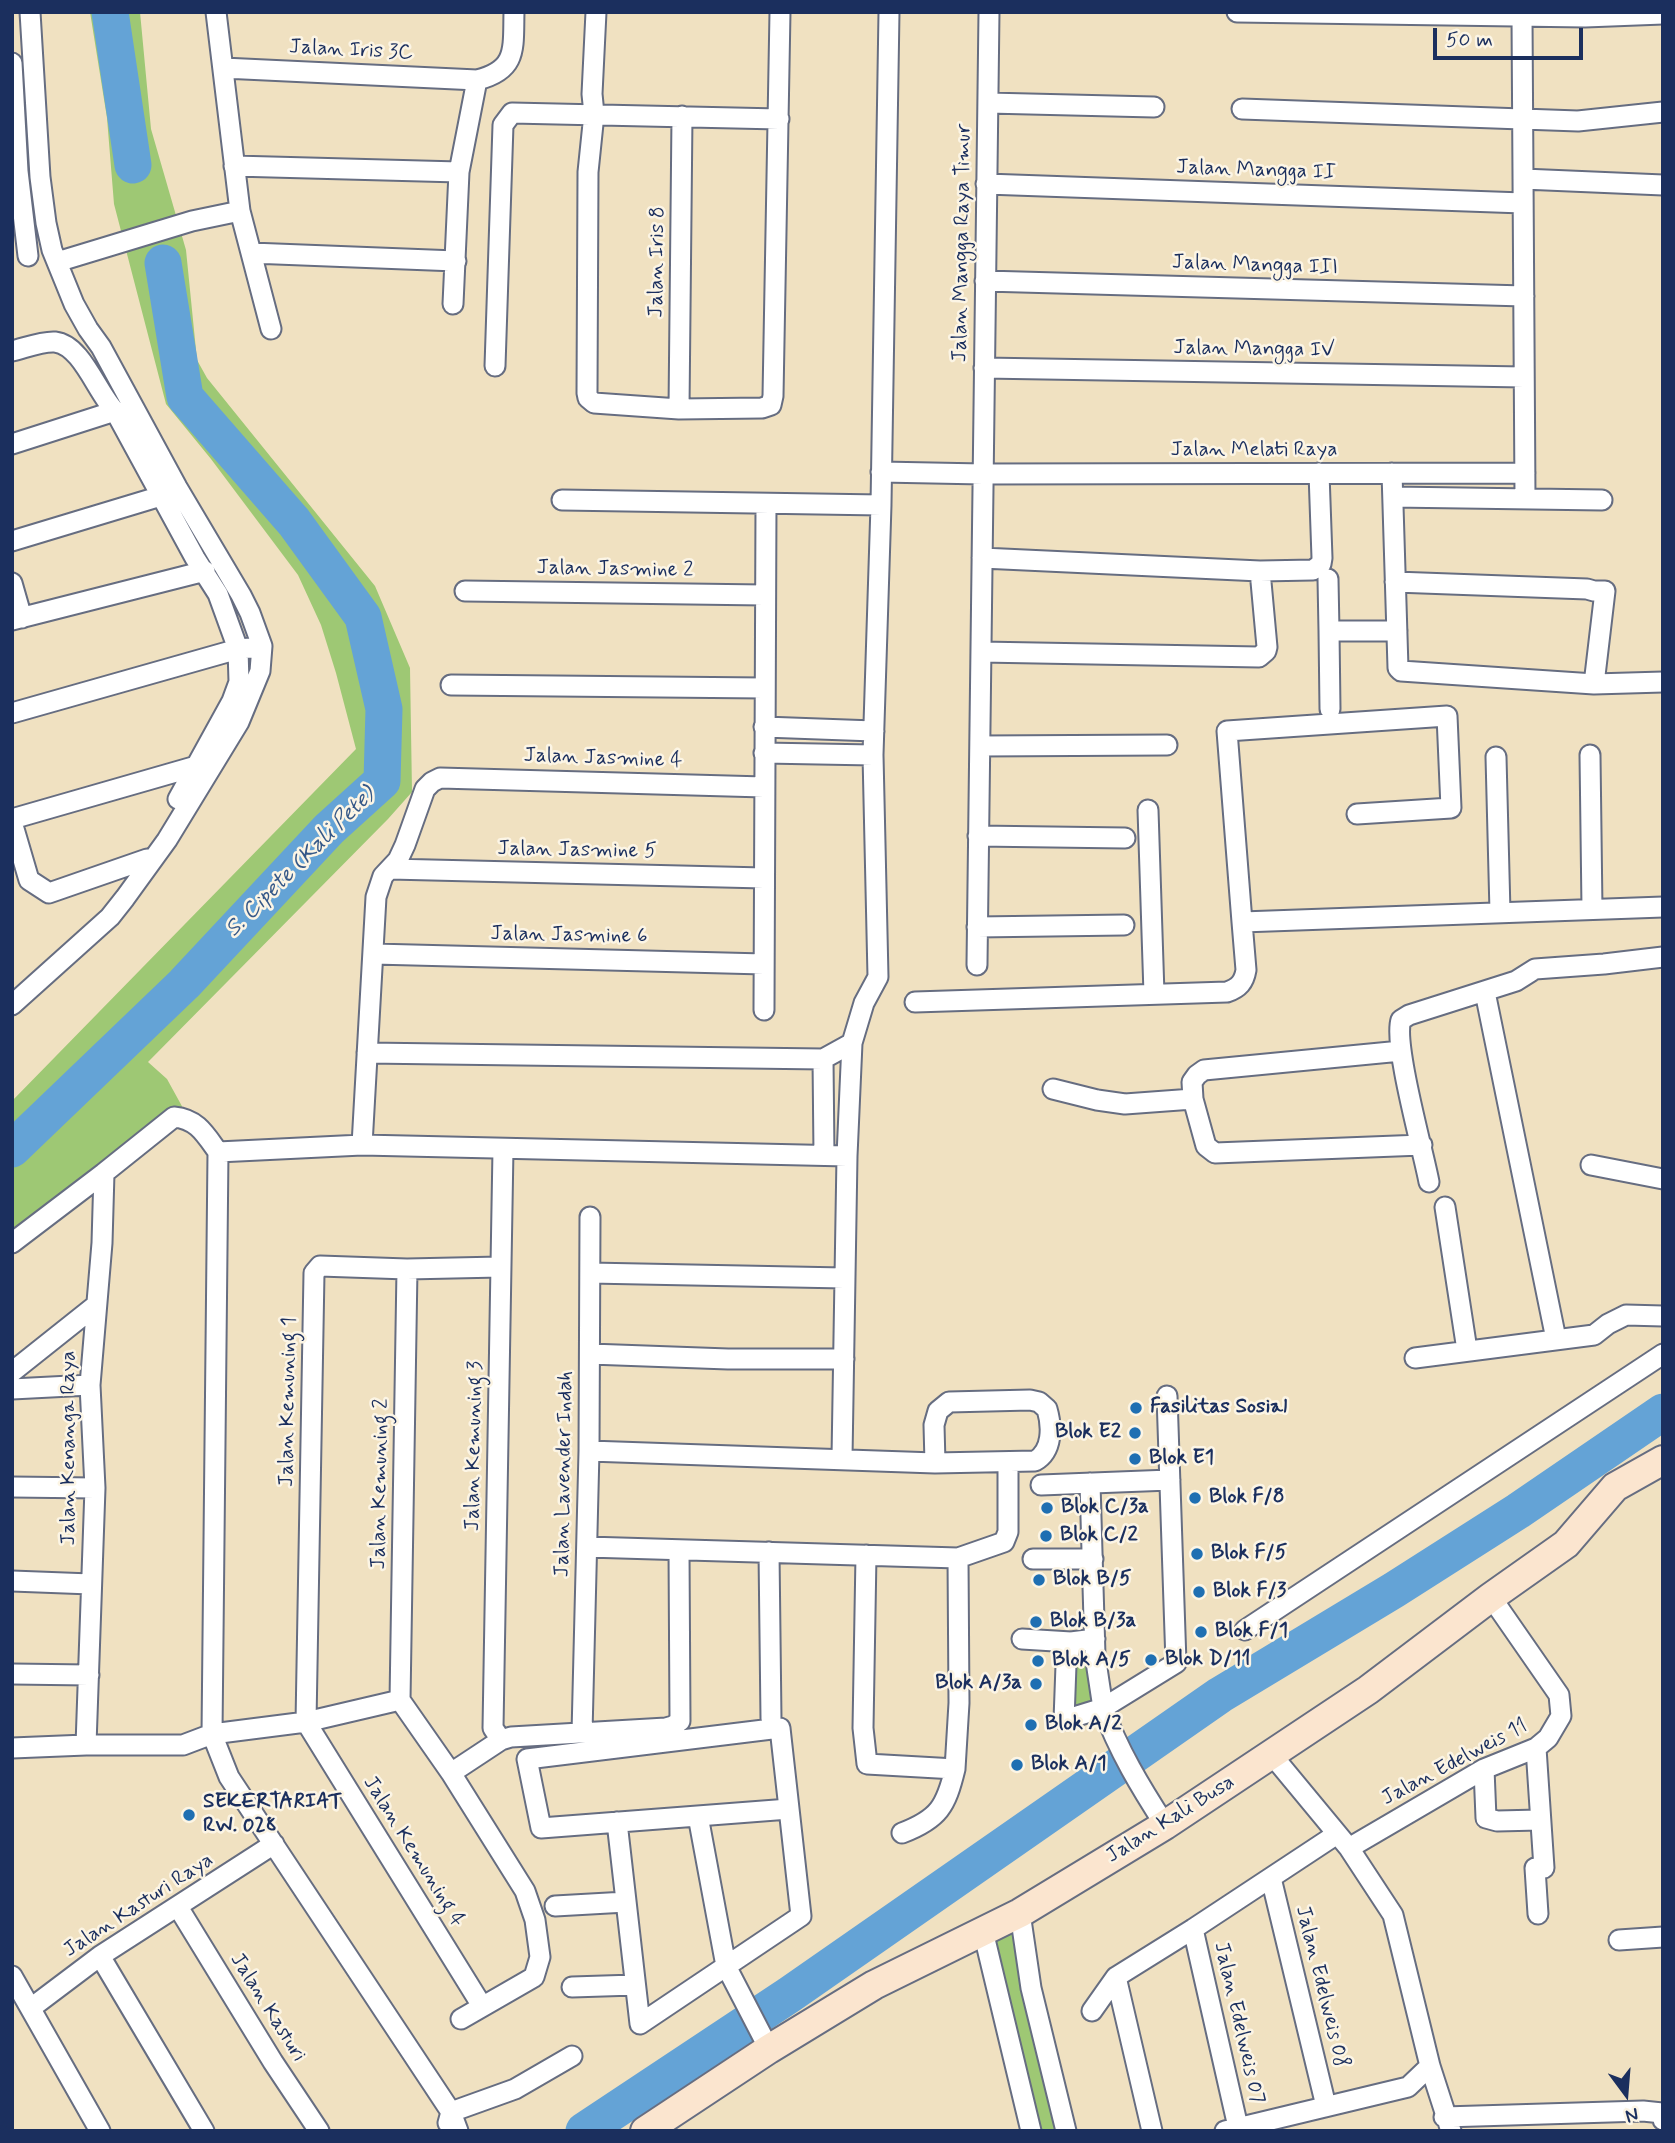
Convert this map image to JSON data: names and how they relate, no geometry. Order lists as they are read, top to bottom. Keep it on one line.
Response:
{"streets":{"street":["Jalan Iris 3C","Jalan Mangga II","Jalan Mangga Raya Timur","Jalan Iris 8","Jalan Mangga III","Jalan Mangga IV","Jalan Melati Raya","Jalan Jasmine 2","Jalan Jasmine 4","Jalan Jasmine 5","Jalan Jasmine 6","Jalan Kemuning 1","Jalan Kemuning 3","Jalan Kenanga Raya","Jalan Lavender Indah","Jalan Kemuning 2","Jalan Edelweis 11","Jalan Kali Busa","Jalan Kemuning 4","Jalan Kasturi Raya","Jalan Edelweis 08","Jalan Kasturi","Jalan Edelweis 07"]},"crossings":[["Jalan Mangga II","Jalan Mangga Raya Timur"],["Jalan Mangga Raya Timur","Jalan Mangga III"],["Jalan Mangga Raya Timur","Jalan Mangga IV"],["Jalan Mangga Raya Timur","Jalan Melati Raya"],["Jalan Jasmine 4","Jalan Jasmine 5"],["Jalan Kemuning 1","Jalan Kemuning 3"],["Jalan Kemuning 1","Jalan Kemuning 2"],["Jalan Kemuning 1","Jalan Kemuning 4"],["Jalan Edelweis 11","Jalan Kali Busa"],["Jalan Edelweis 11","Jalan Edelweis 08"],["Jalan Edelweis 11","Jalan Edelweis 07"],["Jalan Kasturi Raya","Jalan Kasturi"]],"water":["S. Cipete (Kali Pete)"],"places":["Fasilitas Sosial","Blok E2","Blok E1","Blok F/8","Blok C/3a","Blok C/2","Blok F/5","Blok B/5","Blok F/3","Blok B/3a","Blok F/1","Blok D/11","Blok A/5","Blok A/3a","Blok A/2","Blok A/1","SEKERTARIAT RW. 028"],"scale_bar":"50 m","north":"bottom"}
